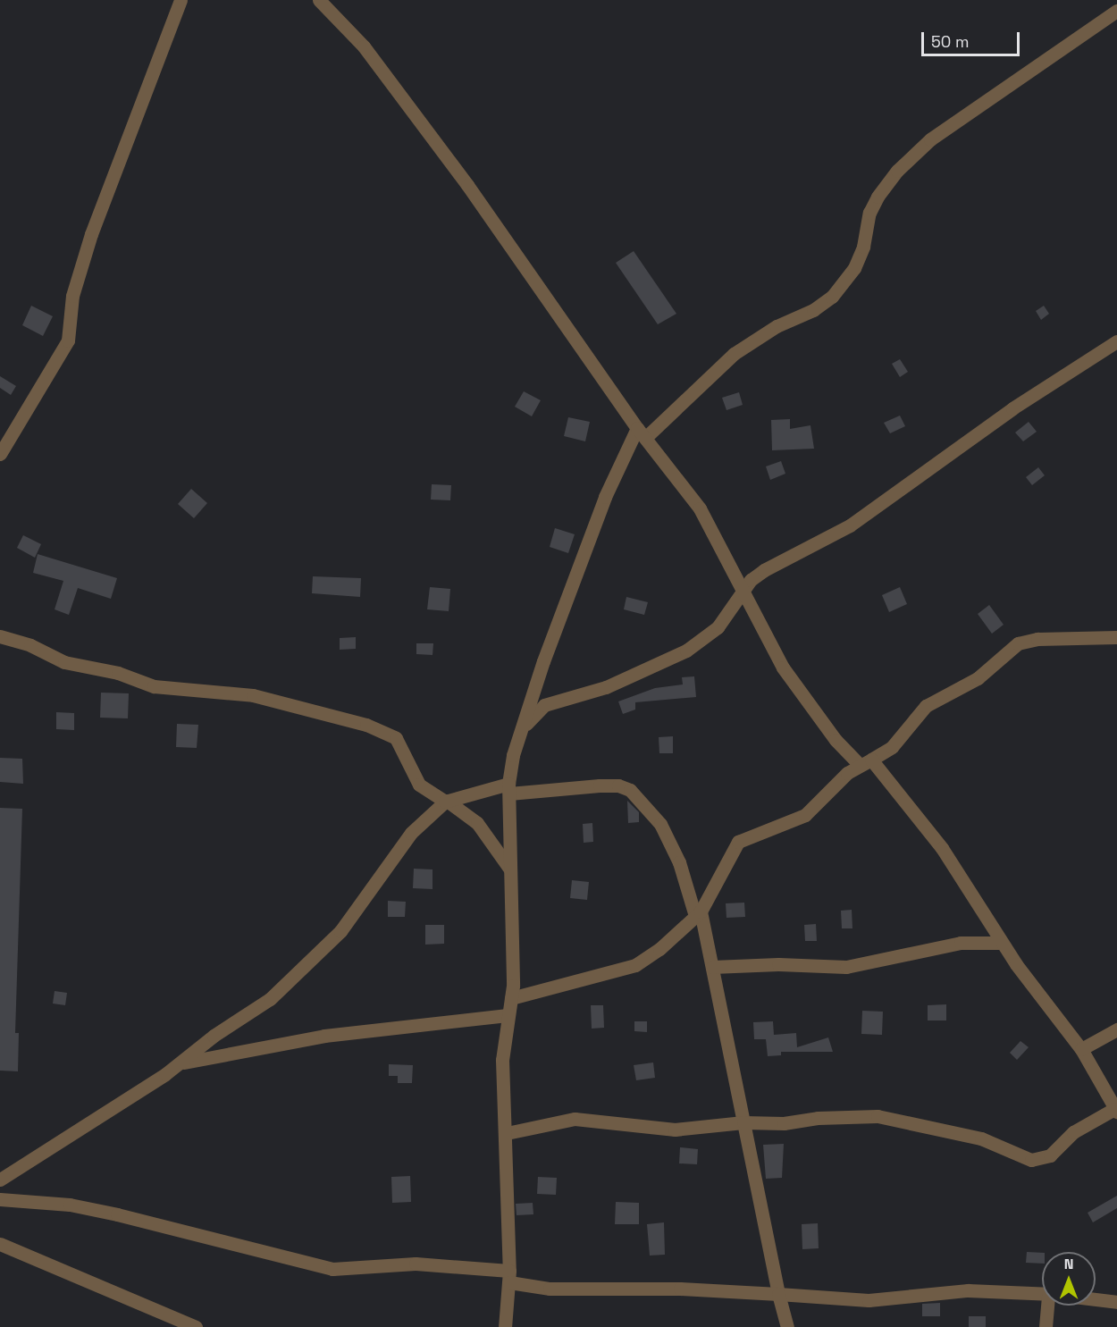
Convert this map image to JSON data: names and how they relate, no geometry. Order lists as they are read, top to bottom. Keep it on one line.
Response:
{"scale_bar":"50 m","north":"top"}
